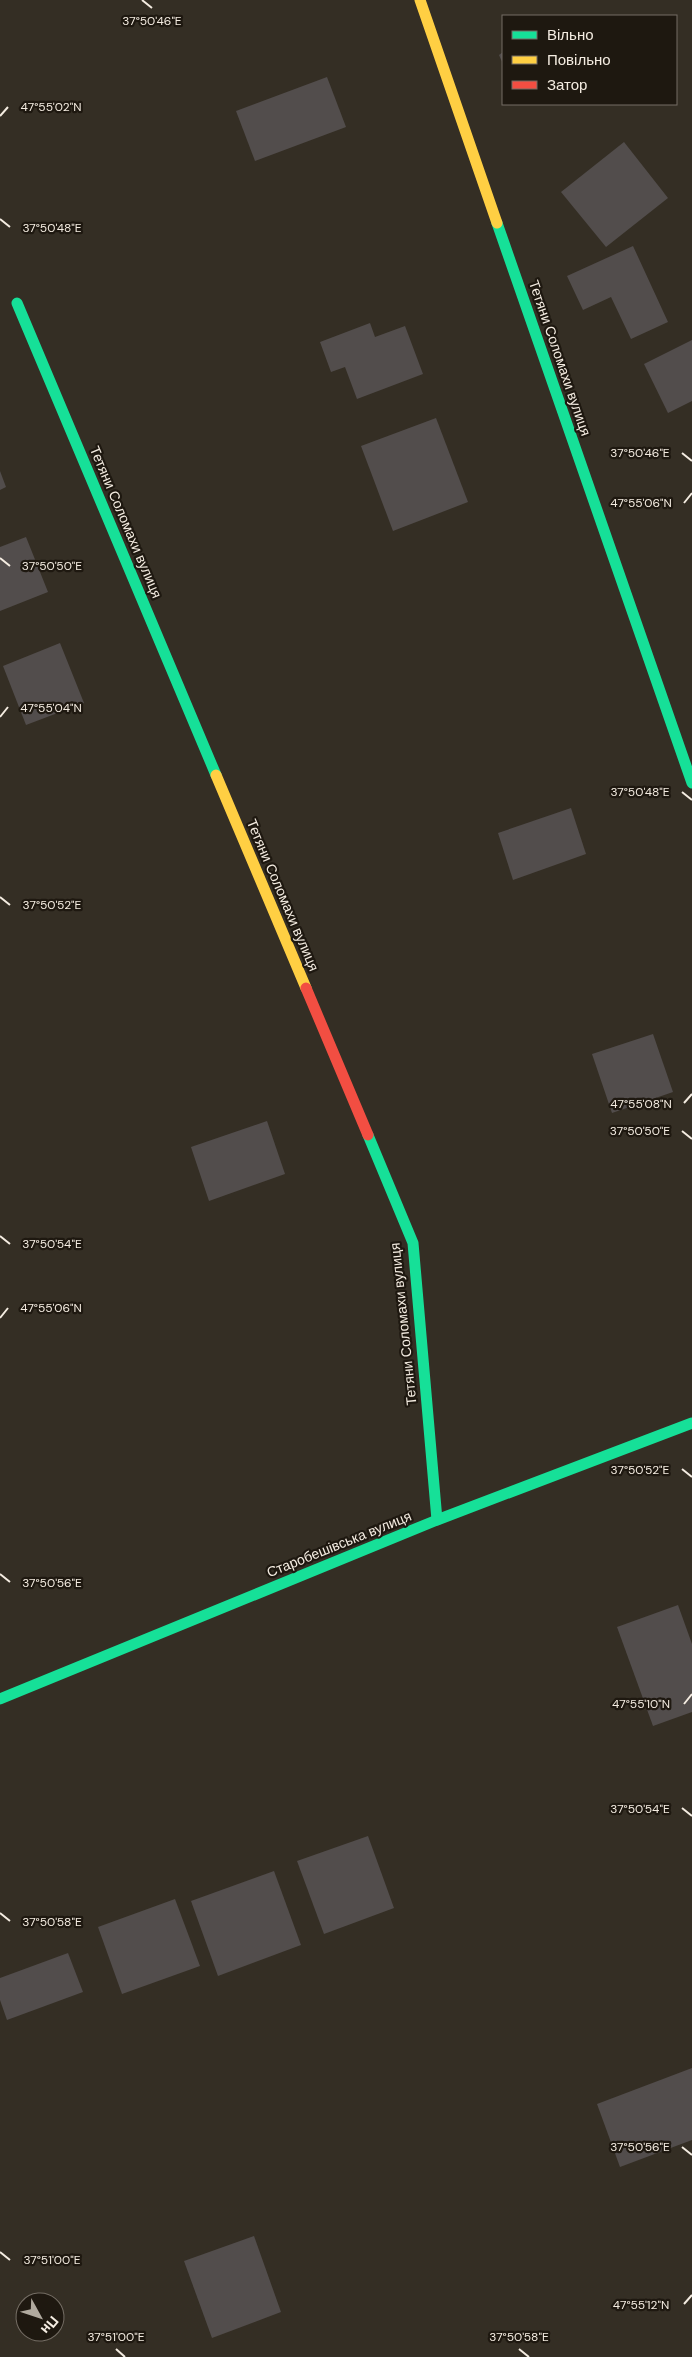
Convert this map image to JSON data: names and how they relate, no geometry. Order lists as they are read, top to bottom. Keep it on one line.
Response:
{"streets":{"street":["Тетяни Соломахи вулиця","Старобешівська вулиця"]},"crossings":[["Тетяни Соломахи вулиця","Старобешівська вулиця"]],"legend":["Вільно","Повільно","Затор"],"north":"bottom right","coordinates":["37°50'46\"E","47°55'02\"N","37°50'48\"E","47°55'06\"N","37°50'50\"E","47°55'04\"N","37°50'52\"E","47°55'08\"N","37°50'54\"E","37°50'56\"E","47°55'10\"N","37°50'58\"E","37°51'00\"E","47°55'12\"N"]}
